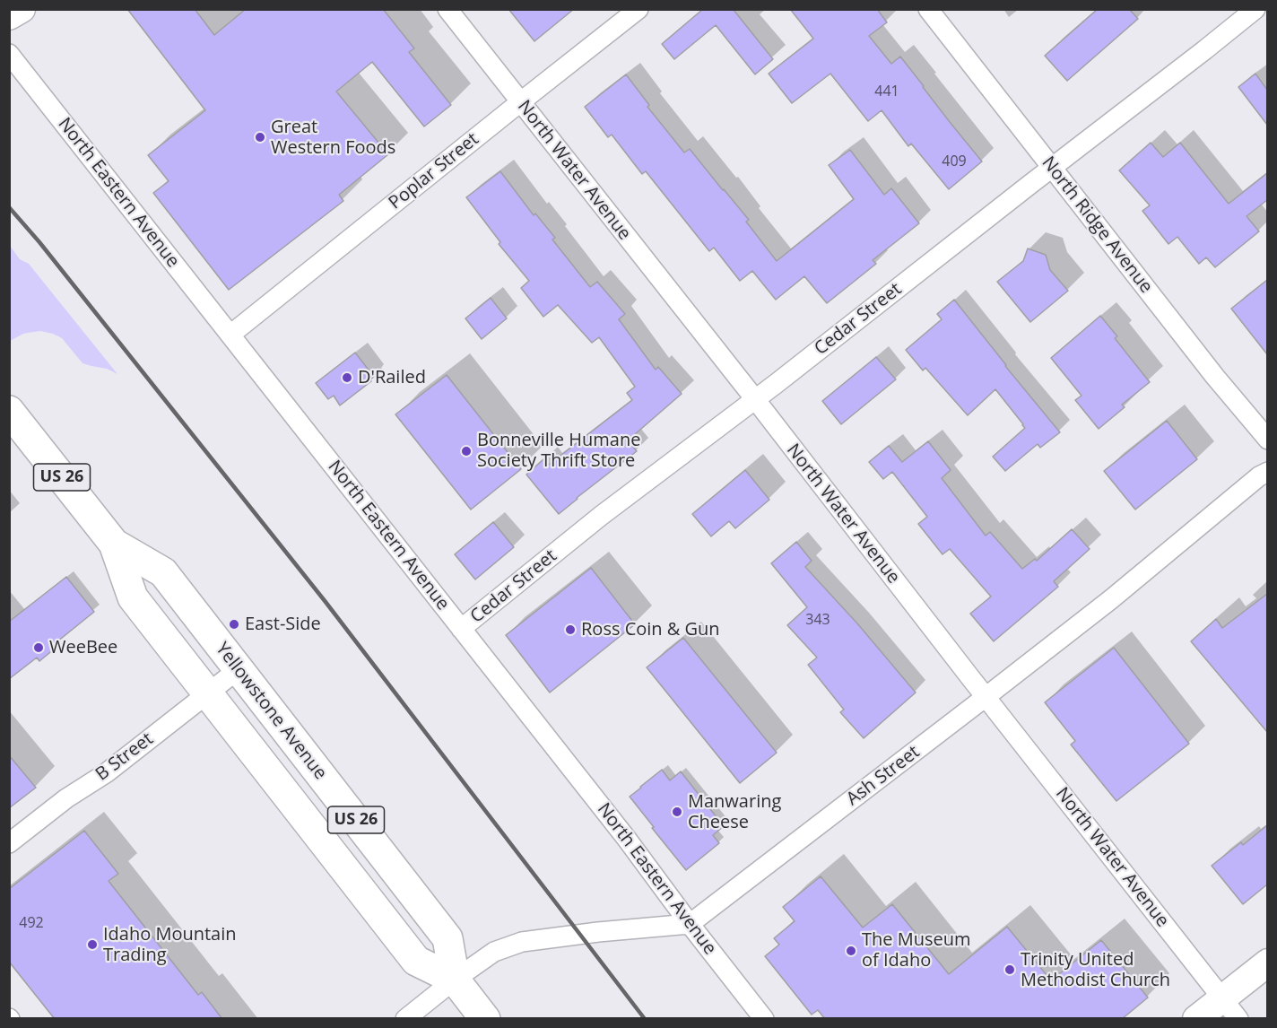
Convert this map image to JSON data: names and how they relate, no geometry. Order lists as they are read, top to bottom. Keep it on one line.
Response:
{"streets":{"highway":["US 26","Yellowstone Avenue"],"street":["North Water Avenue","Poplar Street","North Eastern Avenue","North Ridge Avenue","Cedar Street","B Street","Ash Street"]},"crossings":[["North Water Avenue","Poplar Street"],["North Water Avenue","Cedar Street"],["North Water Avenue","Ash Street"],["Poplar Street","North Eastern Avenue"],["North Eastern Avenue","Cedar Street"],["North Eastern Avenue","Ash Street"],["North Ridge Avenue","Cedar Street"],["Yellowstone Avenue","B Street"]],"places":["Great Western Foods","D'Railed","Bonneville Humane Society Thrift Store","East-Side","Ross Coin & Gun","WeeBee","Manwaring Cheese","Idaho Mountain Trading","The Museum of Idaho","Trinity United Methodist Church"],"house_numbers":["441","409","343","492"]}
